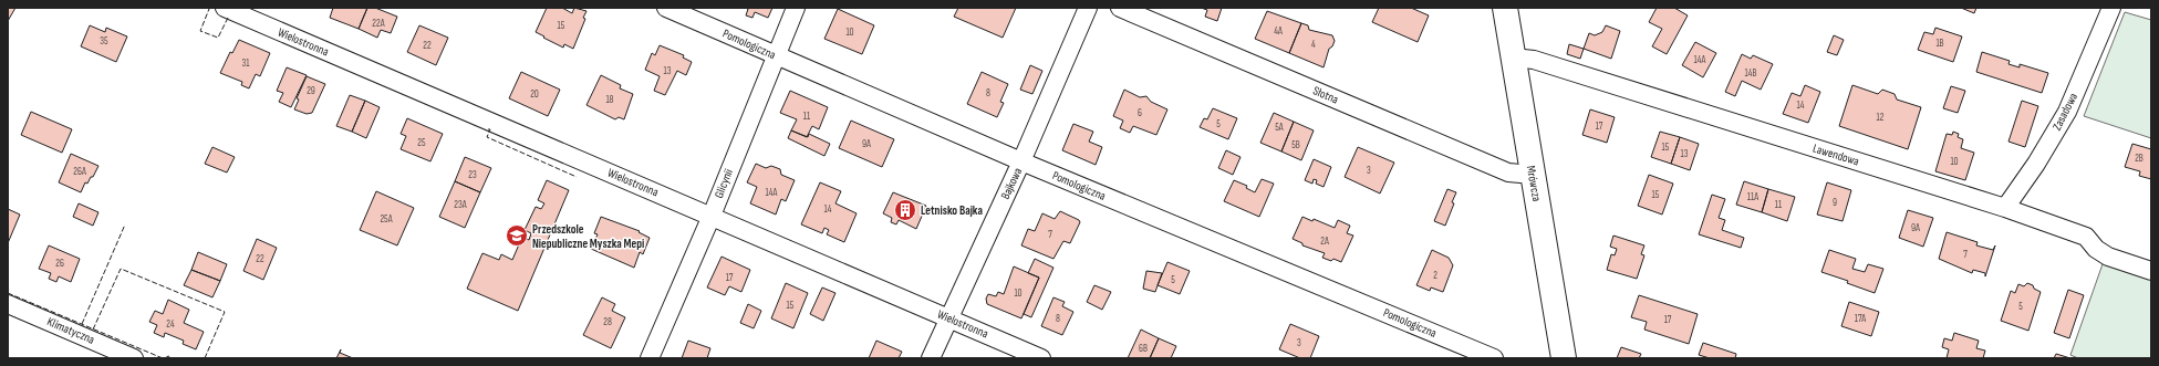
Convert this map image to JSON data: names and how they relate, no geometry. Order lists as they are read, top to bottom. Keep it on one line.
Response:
{"streets":{"street":["Wielostronna","Pomologiczna","Słotna","Zasadowa","Lawendowa","Glicynii","Bajkowa","Mrówcza","Klimatyczna"]},"crossings":[["Wielostronna","Glicynii"],["Wielostronna","Bajkowa"],["Pomologiczna","Glicynii"],["Pomologiczna","Bajkowa"],["Słotna","Mrówcza"],["Zasadowa","Lawendowa"],["Lawendowa","Mrówcza"]],"places":{"building":["Letnisko Bajka"],"school or university":["Przedszkole Niepubliczne Myszka Mepi"]},"house_numbers":["22A","15","4A","10","35","1B","4","22","14A","31","13","14B","29","8","20","18","14","6","11","12","5","17","5A","25","9A","5B","15","13","2B","10","3","26A","23","14A","15","11A","9","23A","11","14","25A","9A","7","2A","7","22","26","2","17","5","10","15","5","8","17A","17","28","24","3","6B"]}
